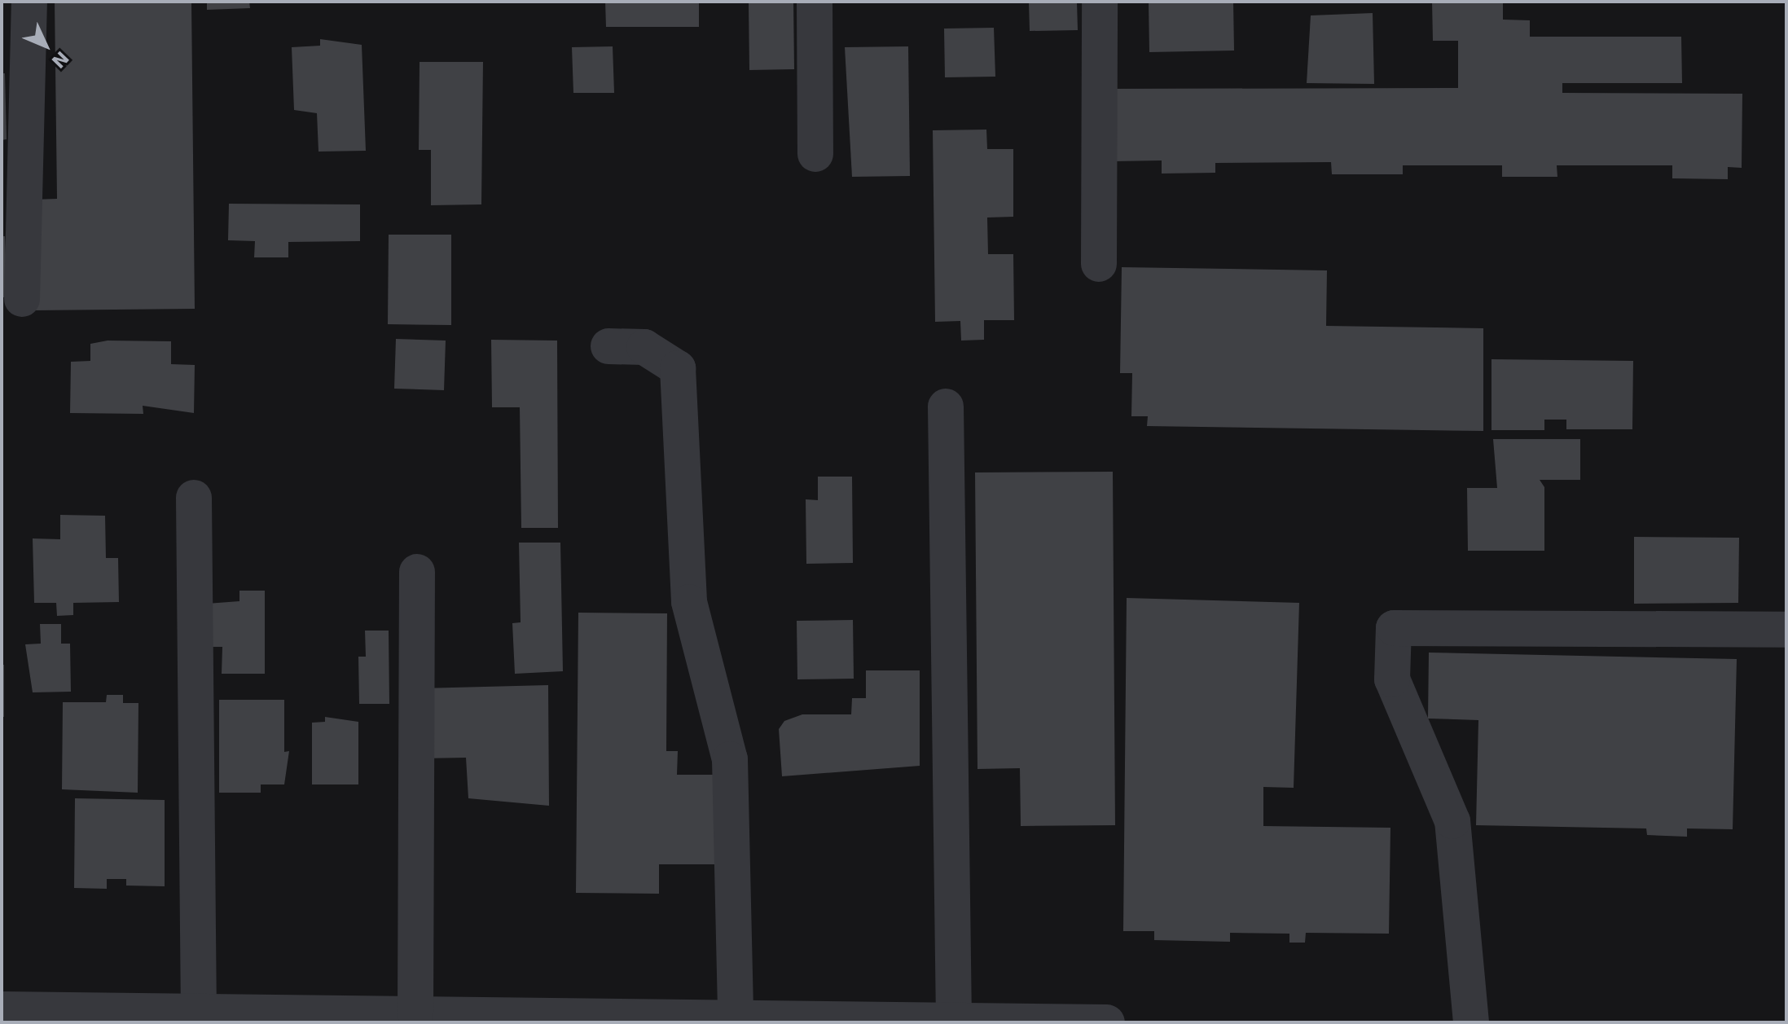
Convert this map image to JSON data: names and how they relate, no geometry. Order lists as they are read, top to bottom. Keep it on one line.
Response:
{"north":"bottom right"}
